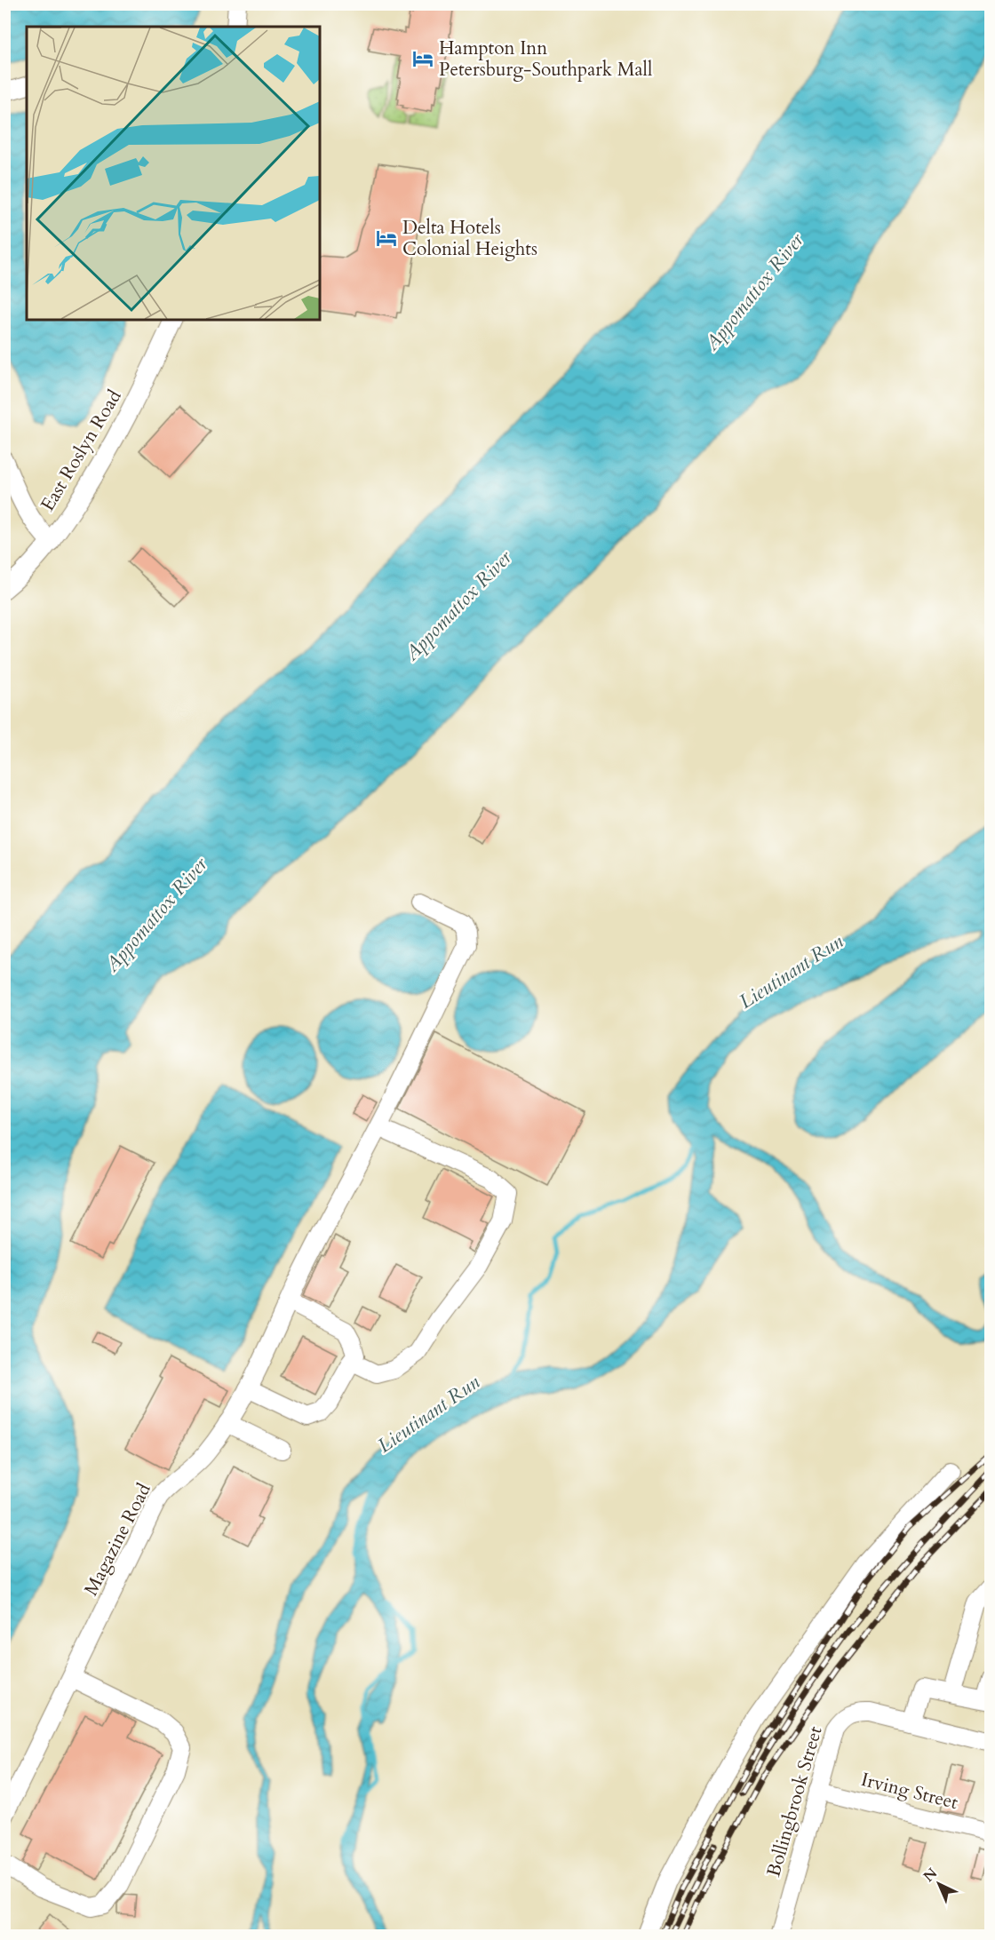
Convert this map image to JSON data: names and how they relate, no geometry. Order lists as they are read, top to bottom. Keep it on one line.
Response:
{"streets":{"street":["East Roslyn Road","Magazine Road","Irving Street","Bollingbrook Street"]},"crossings":[["Irving Street","Bollingbrook Street"]],"water":["Appomattox River","Lieutinant Run"],"places":{"hotel":["Hampton Inn Petersburg-Southpark Mall","Delta Hotels Colonial Heights"]},"north":"top left"}
